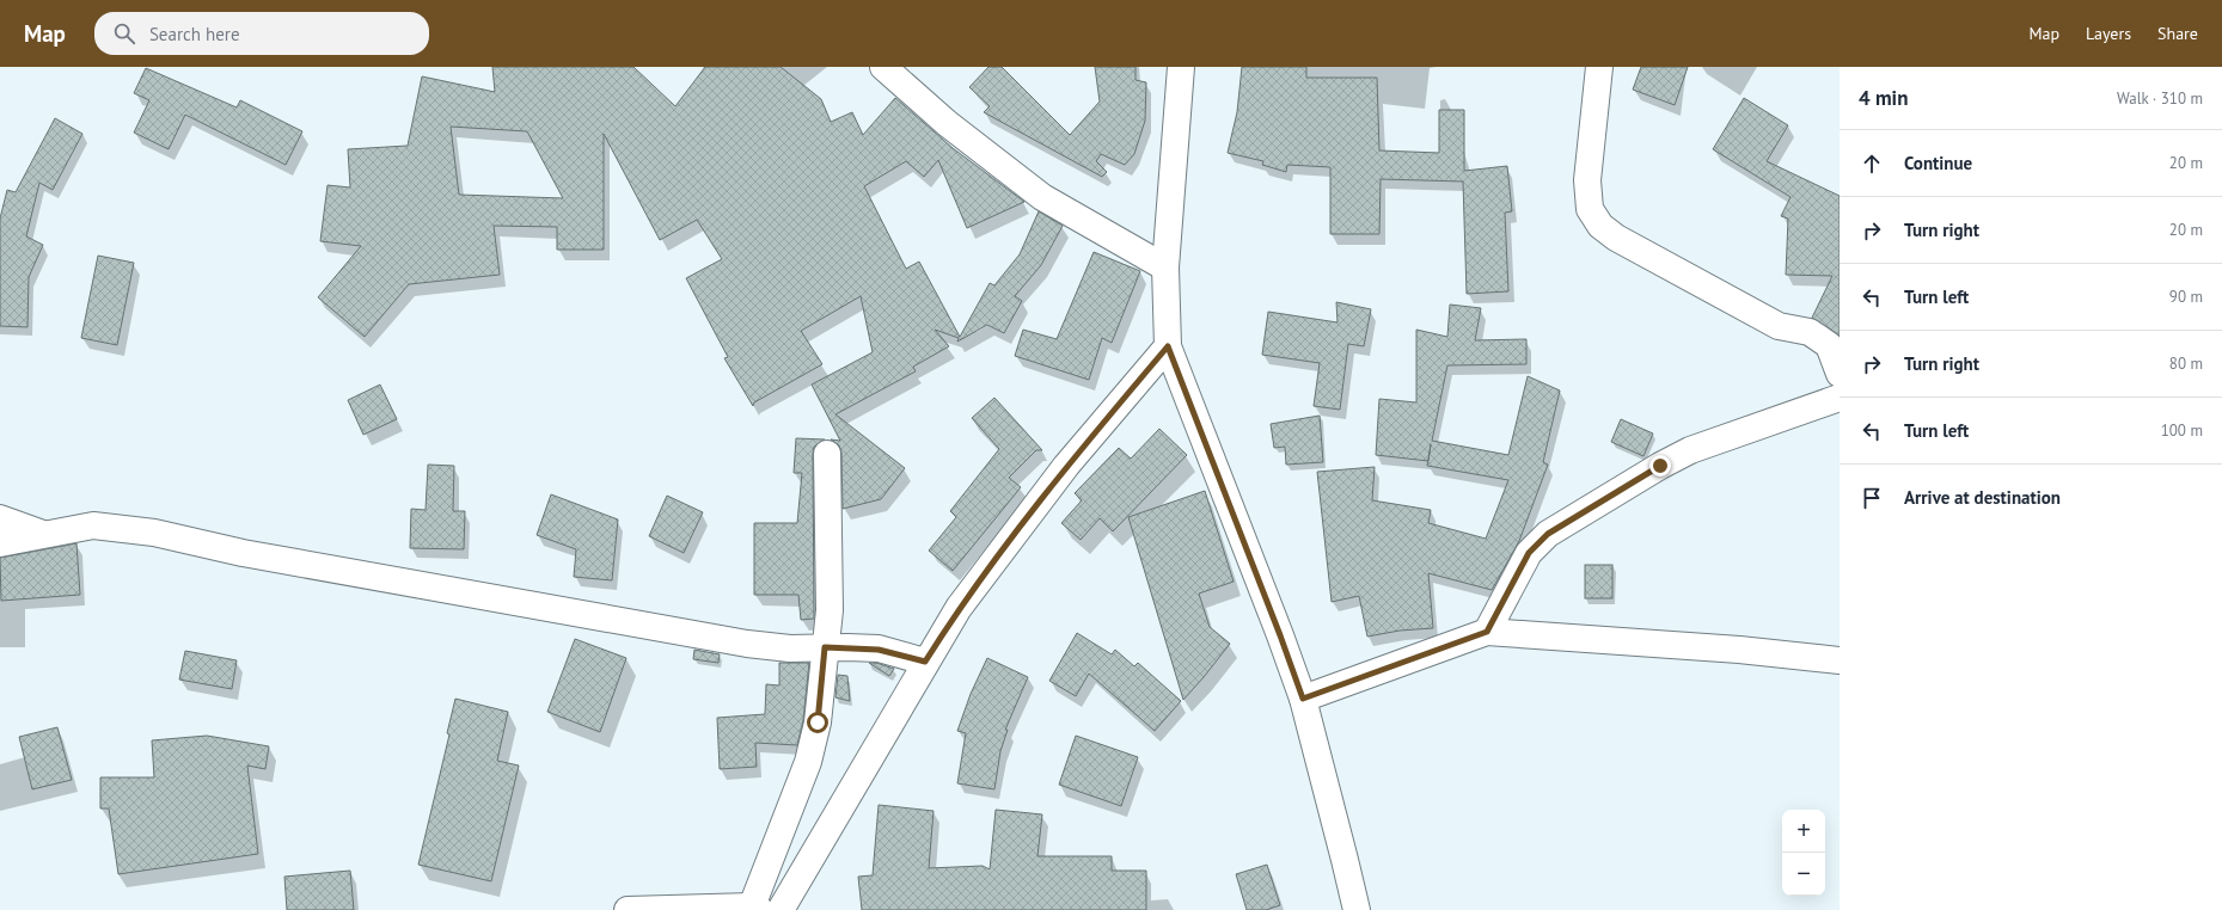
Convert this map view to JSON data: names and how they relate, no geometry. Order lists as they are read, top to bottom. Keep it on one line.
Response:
{"page":{"header":"Map","search":"Search here","nav":["Map","Layers","Share"],"heading":["4 min","Walk · 310 m"],"list":[["Continue","20 m"],["Turn right","20 m"],["Turn left","90 m"],["Turn right","80 m"],["Turn left","100 m"],"Arrive at destination"],"map_buttons":["+","−"]}}
